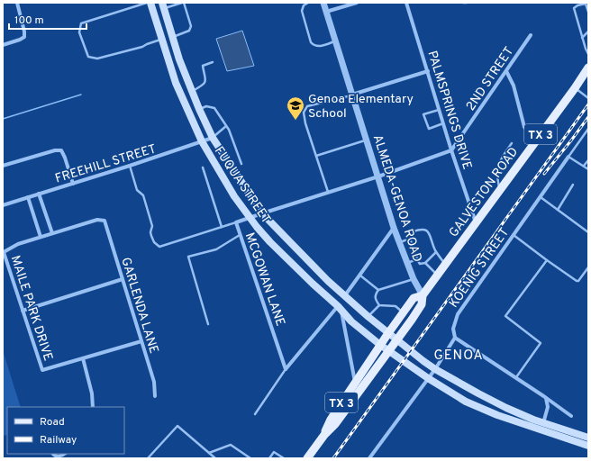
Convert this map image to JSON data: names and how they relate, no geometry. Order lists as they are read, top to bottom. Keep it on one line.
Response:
{"streets":{"main road":["TX 3","FUQUA STREET","GALVESTON ROAD"],"street":["2ND STREET","PALMSPRINGS DRIVE","FREEHILL STREET","ALMEDA-GENOA ROAD","KOENIG STREET","MCGOWAN LANE","GARLENDA LANE","MAILE PARK DRIVE"]},"crossings":[["2ND STREET","PALMSPRINGS DRIVE"],["2ND STREET","MCGOWAN LANE"],["PALMSPRINGS DRIVE","GALVESTON ROAD"],["PALMSPRINGS DRIVE","MCGOWAN LANE"],["FREEHILL STREET","FUQUA STREET"],["FUQUA STREET","GALVESTON ROAD"],["FUQUA STREET","KOENIG STREET"],["FUQUA STREET","MCGOWAN LANE"],["GALVESTON ROAD","ALMEDA-GENOA ROAD"],["ALMEDA-GENOA ROAD","MCGOWAN LANE"]],"districts":["GENOA"],"places":{"school or university":["Genoa Elementary School"]},"legend":["Road","Railway"],"scale_bar":"100 m"}
